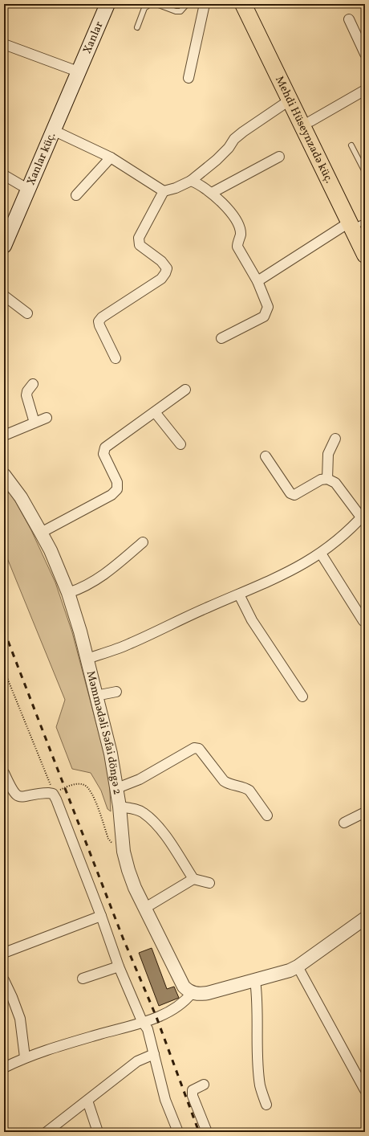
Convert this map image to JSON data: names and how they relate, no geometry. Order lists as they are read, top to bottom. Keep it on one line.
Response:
{"streets":{"main road":["Xanlar","Mehdi Hüseynzadə küç.","Xanlar küç."],"street":["Məmmədəli Səfai döngə 2"]},"crossings":[["Xanlar","Xanlar küç."]]}
